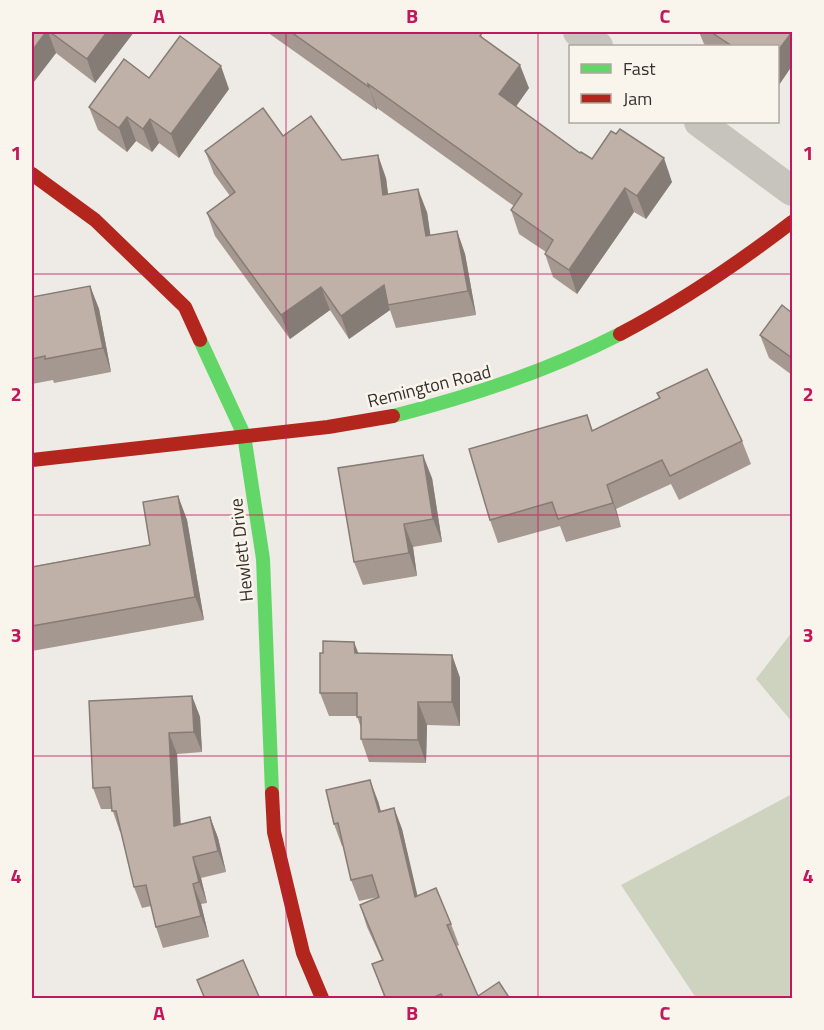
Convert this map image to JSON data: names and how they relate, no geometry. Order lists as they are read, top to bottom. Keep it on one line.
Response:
{"streets":{"street":["Remington Road","Hewlett Drive"]},"crossings":[["Remington Road","Hewlett Drive"]],"legend":["Fast","Jam"],"grid":{"columns":["A","B","C"],"rows":["1","2","3","4"]}}
